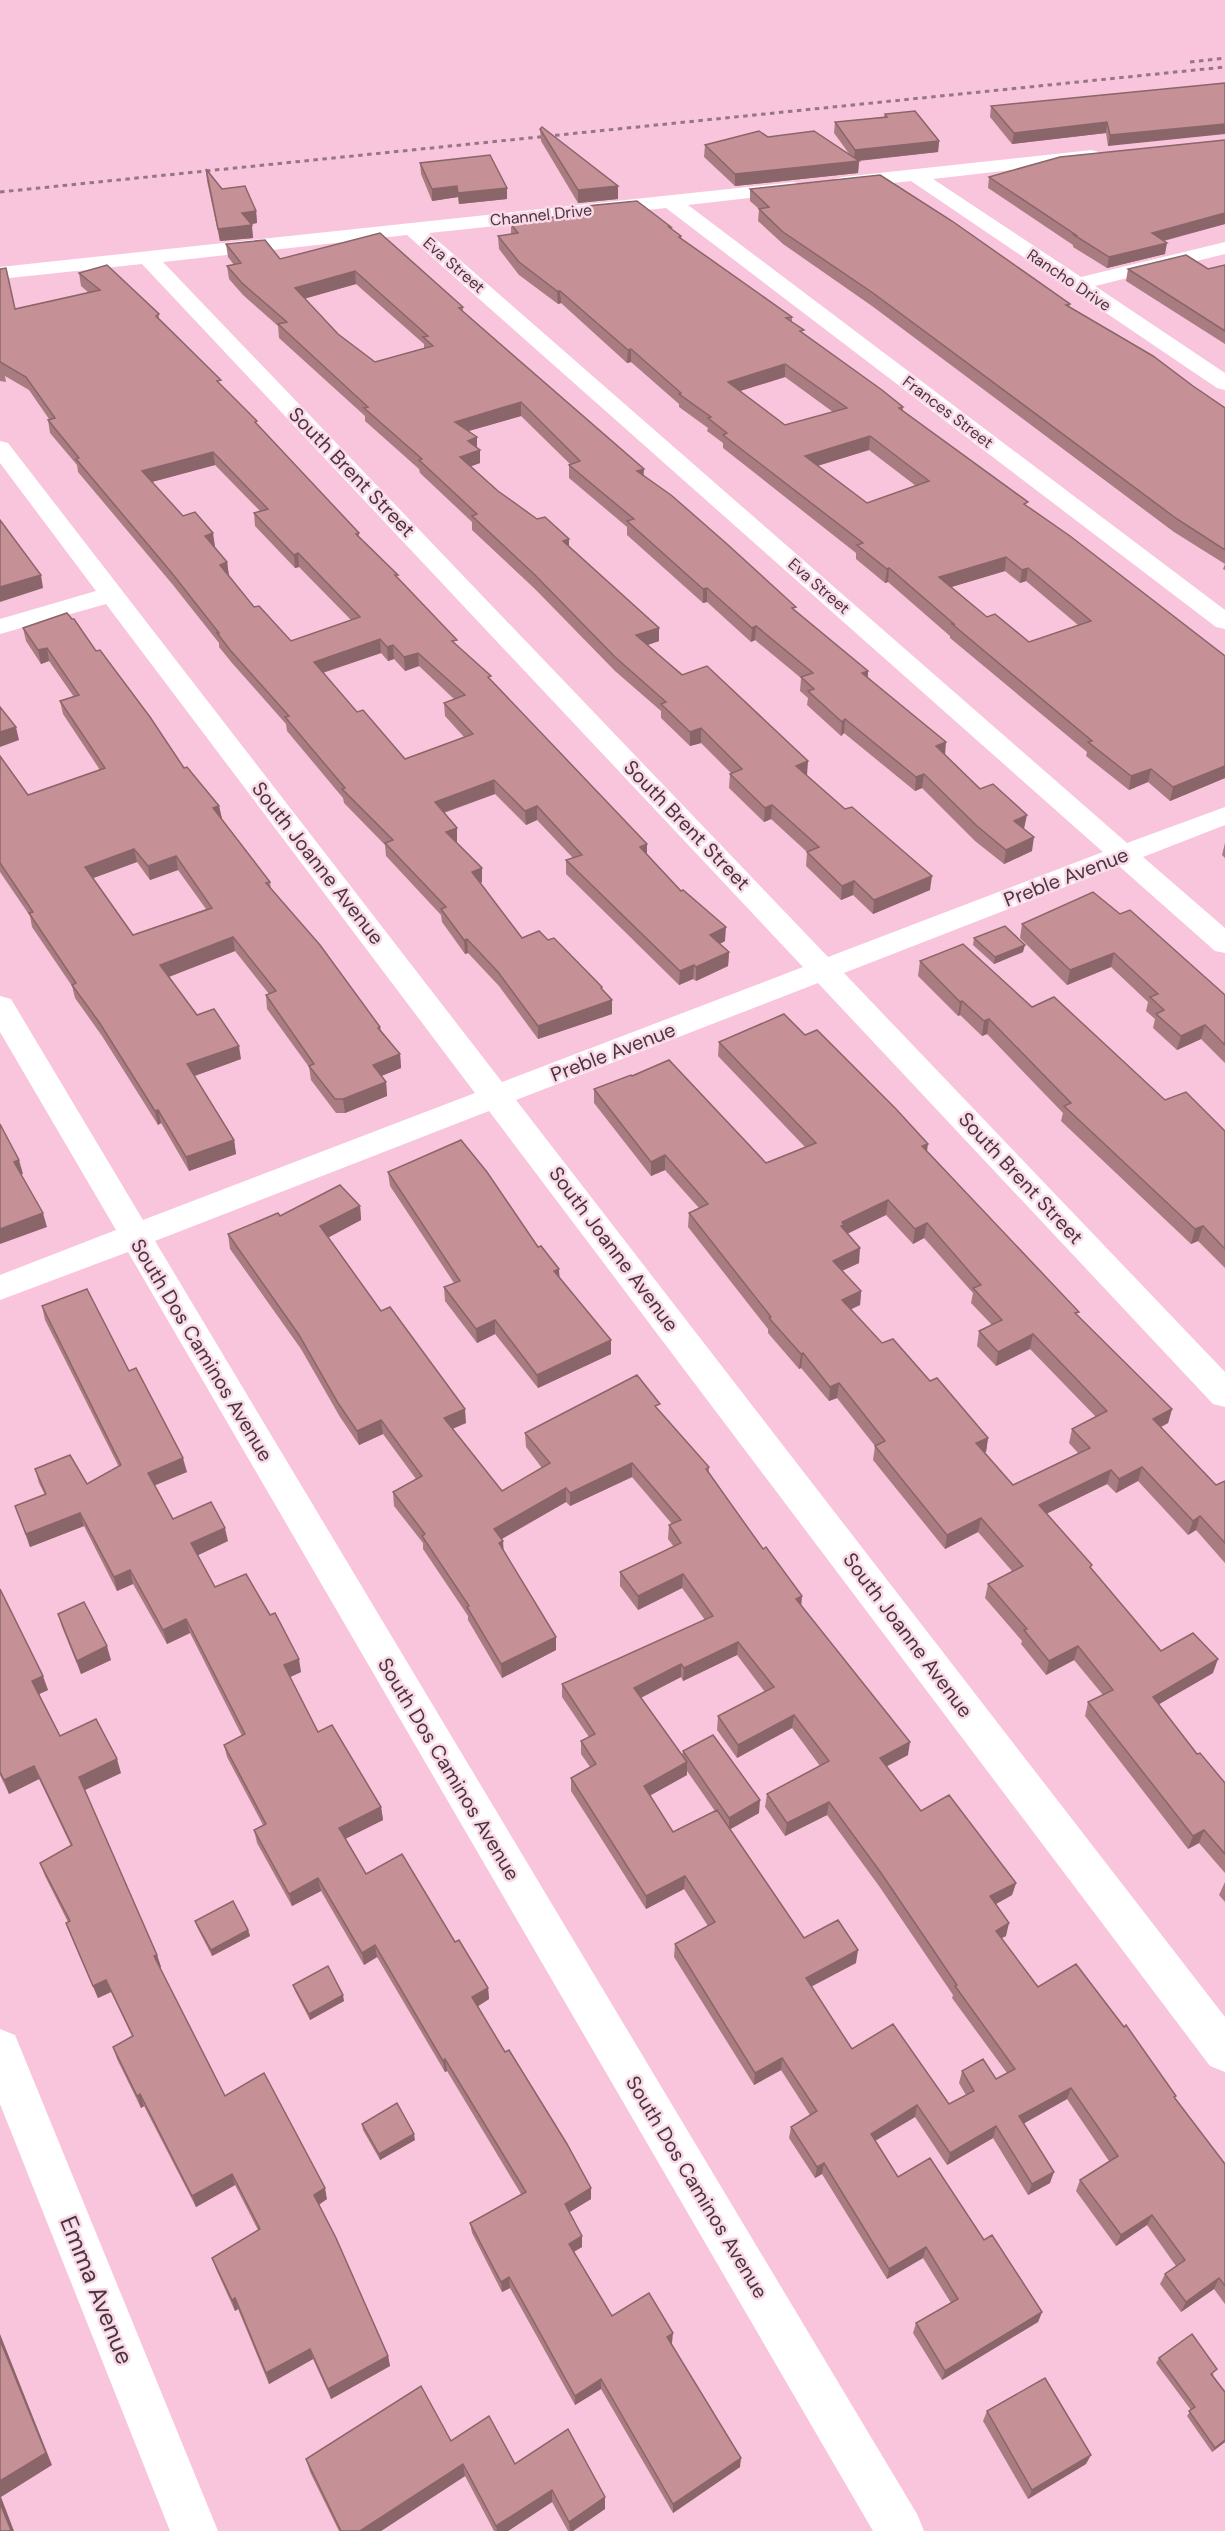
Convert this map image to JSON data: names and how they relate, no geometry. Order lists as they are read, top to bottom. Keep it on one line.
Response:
{"streets":{"street":["Channel Drive","Eva Street","Rancho Drive","Frances Street","South Brent Street","South Joanne Avenue","Preble Avenue","South Dos Caminos Avenue","Emma Avenue"]},"crossings":[["Channel Drive","Eva Street"],["Channel Drive","Rancho Drive"],["Channel Drive","Frances Street"],["Channel Drive","South Brent Street"],["Eva Street","Preble Avenue"],["South Brent Street","Preble Avenue"],["South Joanne Avenue","Preble Avenue"],["Preble Avenue","South Dos Caminos Avenue"]]}
